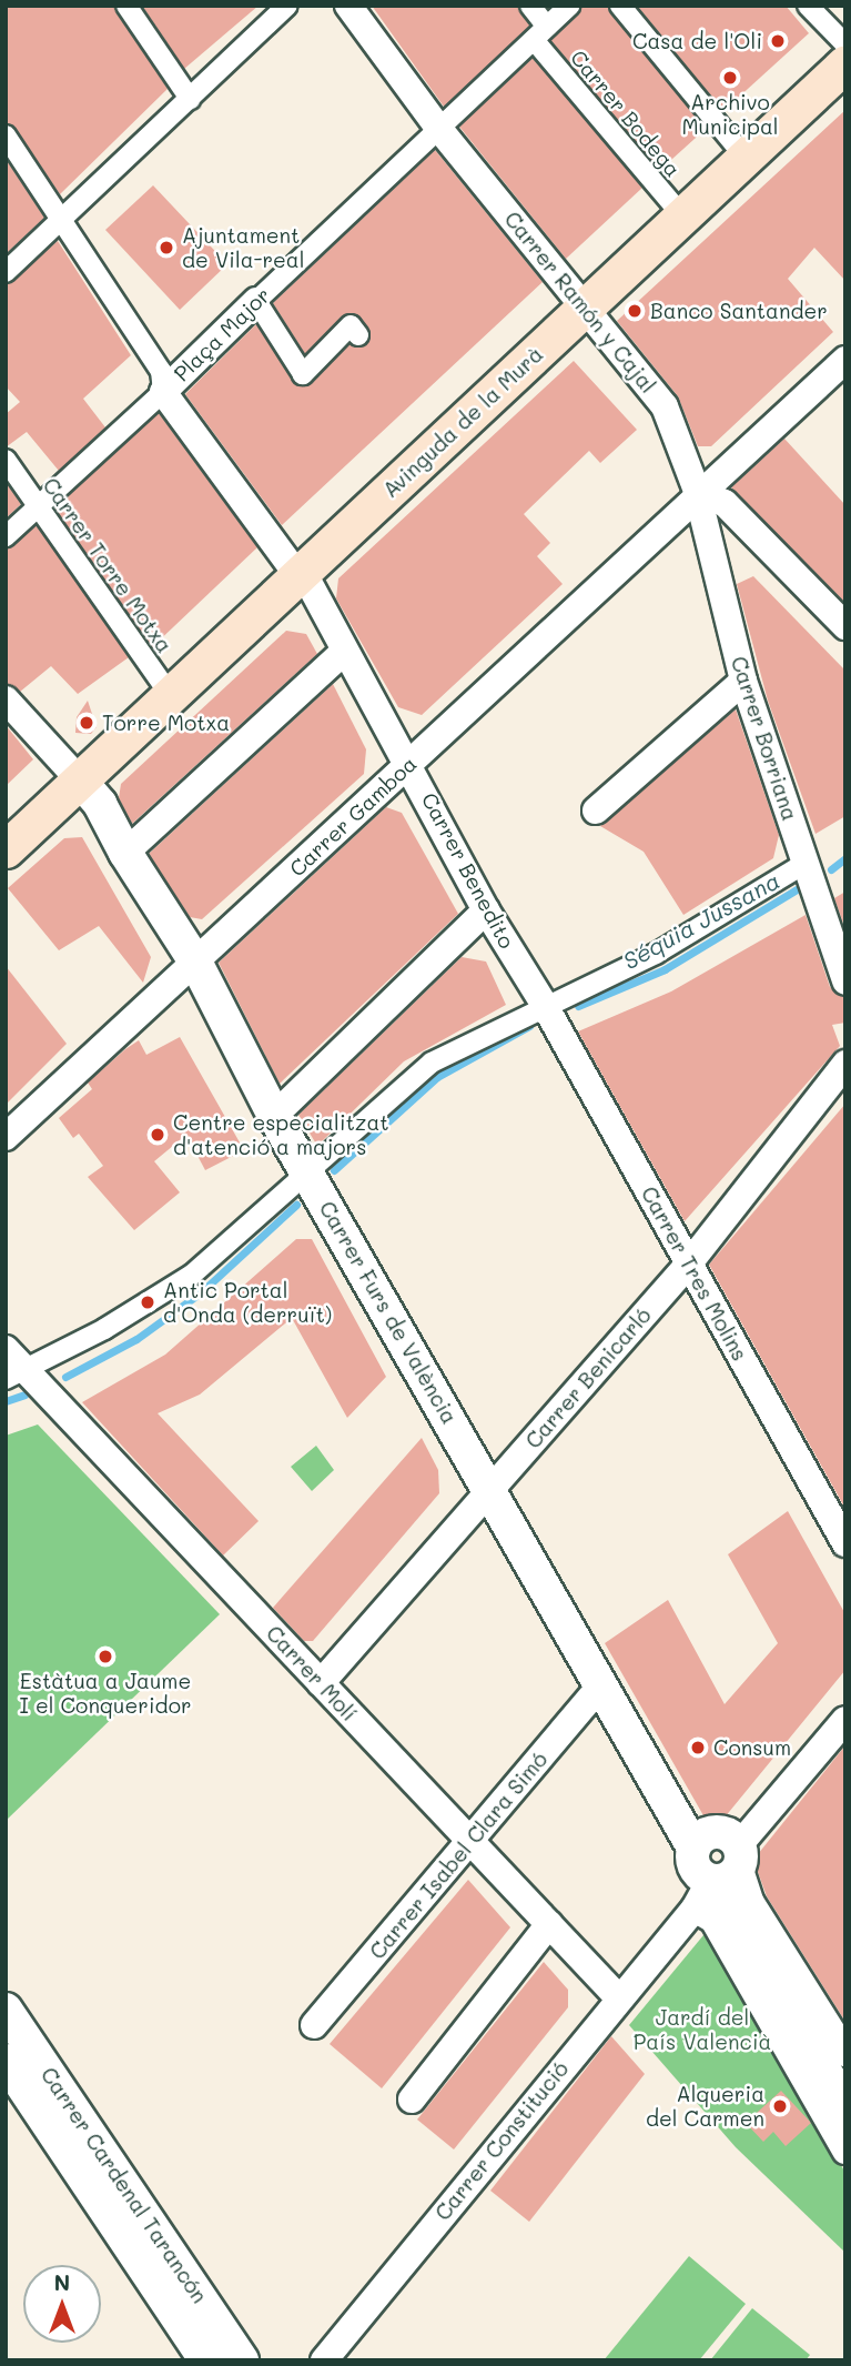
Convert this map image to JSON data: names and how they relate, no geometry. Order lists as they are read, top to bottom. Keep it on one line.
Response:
{"streets":{"main road":["Avinguda de la Murà"],"street":["Carrer Bodega","Carrer Ramón y Cajal","Plaça Major","Carrer Torre Motxa","Carrer Borriana","Carrer Gamboa","Carrer Benedito","Carrer Tres Molins","Carrer Furs de València","Carrer Benicarló","Carrer Molí","Carrer Isabel Clara Simó","Carrer Constitució","Carrer Cardenal Tarancón"]},"crossings":[["Carrer Bodega","Plaça Major"],["Carrer Bodega","Avinguda de la Murà"],["Carrer Ramón y Cajal","Plaça Major"],["Carrer Ramón y Cajal","Avinguda de la Murà"],["Carrer Ramón y Cajal","Carrer Borriana"],["Carrer Ramón y Cajal","Carrer Gamboa"],["Plaça Major","Carrer Benedito"],["Avinguda de la Murà","Carrer Torre Motxa"],["Avinguda de la Murà","Carrer Benedito"],["Avinguda de la Murà","Carrer Furs de València"],["Carrer Borriana","Carrer Gamboa"],["Carrer Gamboa","Carrer Benedito"],["Carrer Gamboa","Carrer Furs de València"],["Carrer Benedito","Carrer Tres Molins"],["Carrer Tres Molins","Carrer Benicarló"],["Carrer Furs de València","Carrer Benicarló"],["Carrer Furs de València","Carrer Isabel Clara Simó"],["Carrer Furs de València","Carrer Constitució"],["Carrer Benicarló","Carrer Molí"],["Carrer Molí","Carrer Isabel Clara Simó"],["Carrer Molí","Carrer Constitució"]],"water":["Séquia Jussana"],"parks":["Jardí del País Valencià"],"places":["Casa de l'Oli","Archivo Municipal","Ajuntament de Vila-real","Banco Santander","Torre Motxa","Centre especialitzat d'atenció a majors","Antic Portal d'Onda (derruït)","Estàtua a Jaume I el Conqueridor","Consum","Alqueria del Carmen"],"north":"top"}
